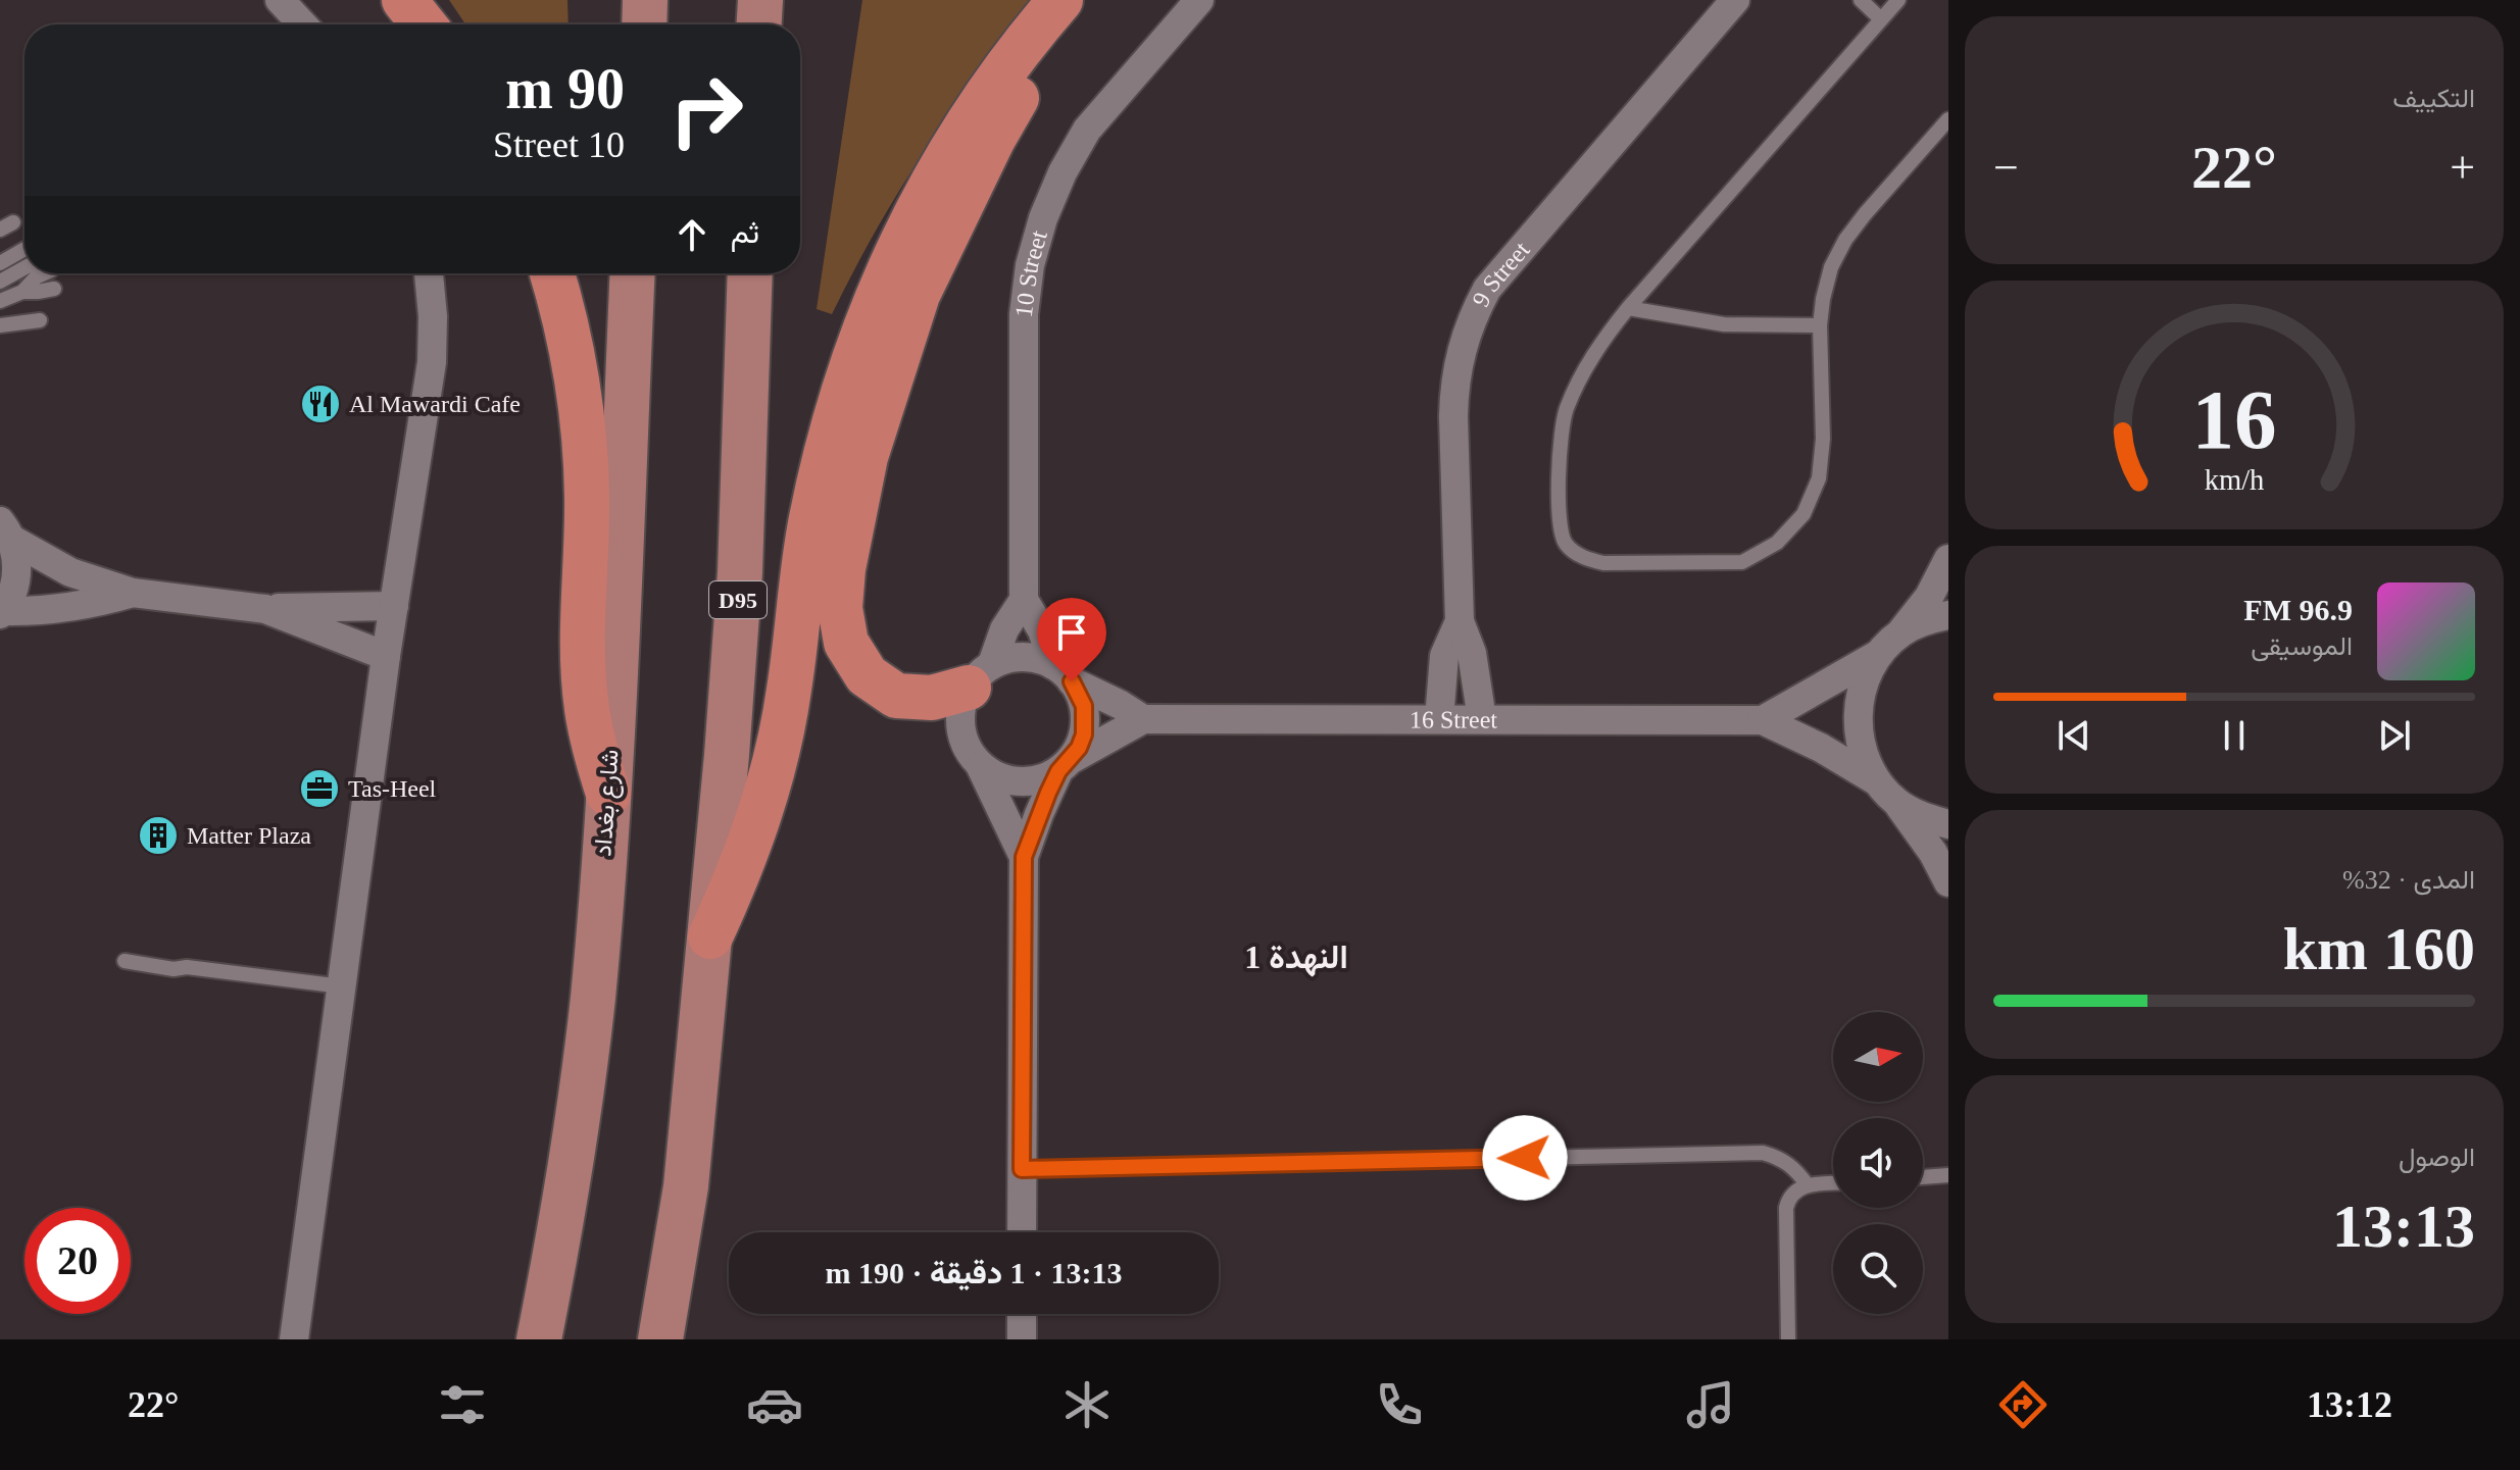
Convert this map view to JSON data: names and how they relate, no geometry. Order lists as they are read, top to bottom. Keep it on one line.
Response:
{"streets":{"main road":["D95","شارع بغداد"],"street":["10 Street","9 Street","16 Street"]},"districts":["النهدة 1"],"places":{"restaurant":["Al Mawardi Cafe"],"office":["Tas-Heel"],"building":["Matter Plaza"]},"north":"right","page":{"tile":["التكييف",["المدى · 32%","160 km"],["الوصول","13:13"]],"turn":["90 m","10 Street"],"heat":["−","22°","+"],"then":"ثم","song":["96.9 FM","الموسيقى"],"limit":"20","trip":"13:13 · 1 دقيقة · 190 m","tabs":["13:12","22°"],"gauge":["16","km/h"]}}
